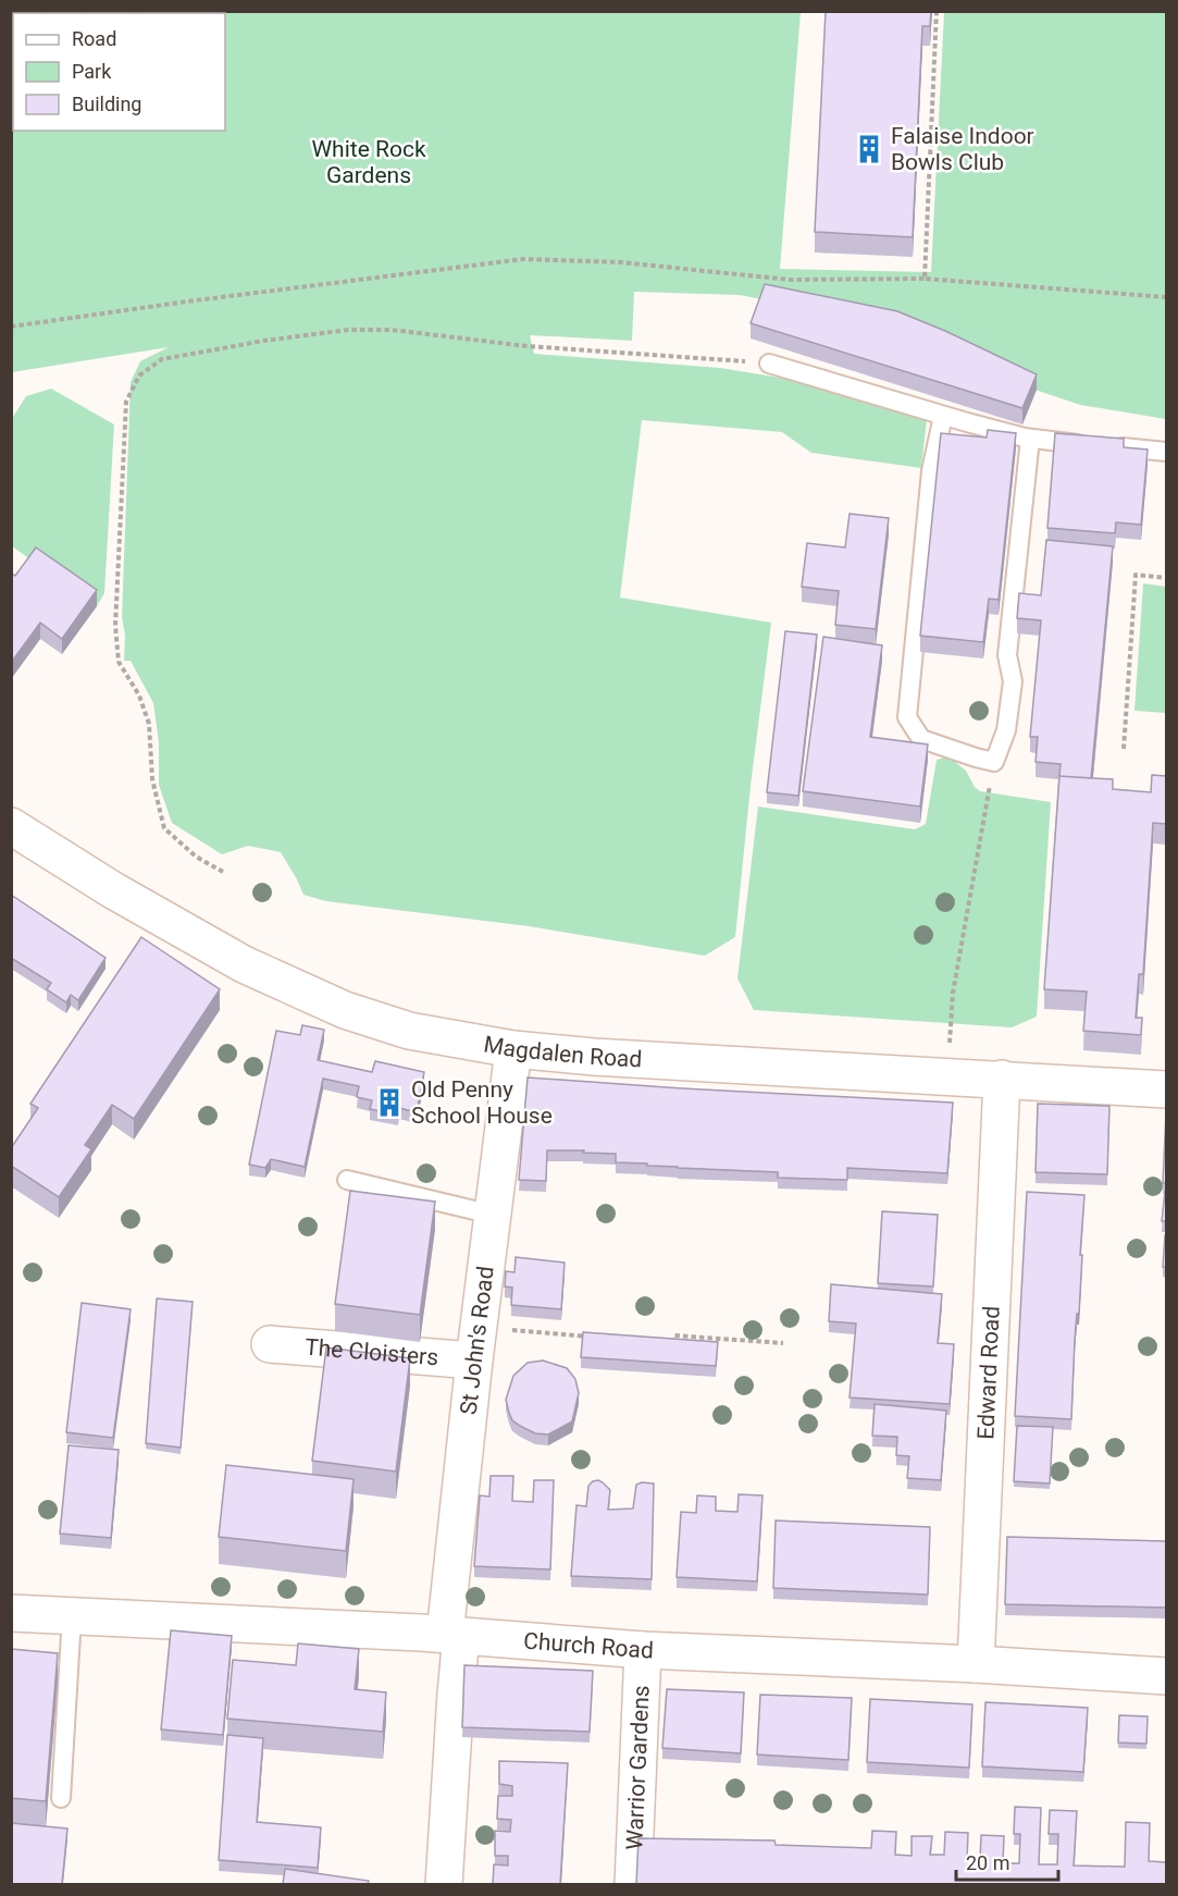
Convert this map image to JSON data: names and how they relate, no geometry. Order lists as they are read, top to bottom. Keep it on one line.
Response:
{"streets":{"street":["Magdalen Road","St John's Road","The Cloisters","Edward Road","Church Road","Warrior Gardens"]},"crossings":[["Magdalen Road","St John's Road"],["Magdalen Road","Edward Road"],["St John's Road","The Cloisters"],["St John's Road","Church Road"],["Edward Road","Church Road"],["Church Road","Warrior Gardens"]],"parks":["White Rock Gardens"],"places":{"building":["Falaise Indoor Bowls Club","Old Penny School House"]},"legend":["Road","Park","Building"],"scale_bar":"20 m"}
